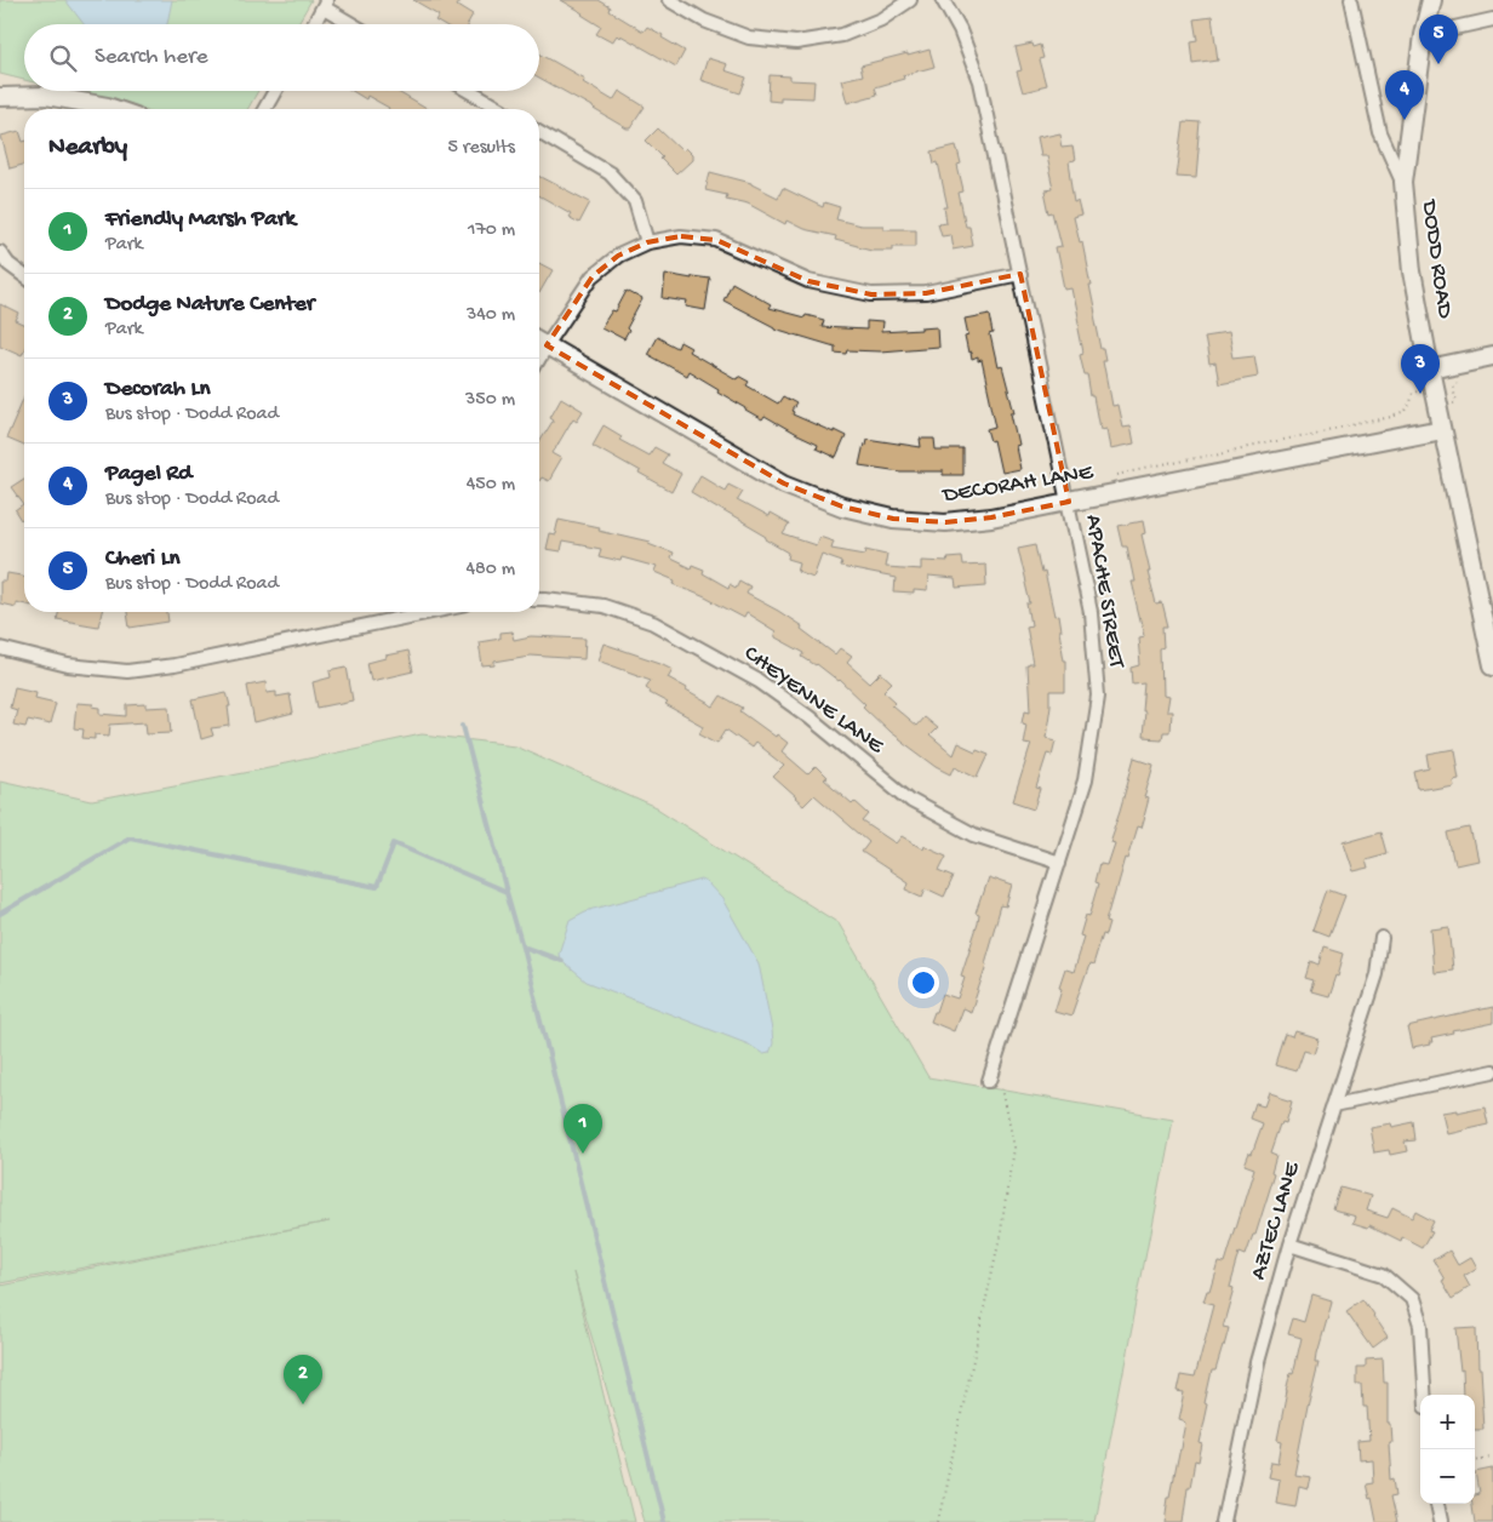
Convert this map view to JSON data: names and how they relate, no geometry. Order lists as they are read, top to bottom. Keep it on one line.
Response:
{"streets":{"street":["DODD ROAD","DECORAH LANE","APACHE STREET","CHEYENNE LANE","AZTEC LANE"]},"crossings":[["DODD ROAD","DECORAH LANE"],["DECORAH LANE","APACHE STREET"],["APACHE STREET","CHEYENNE LANE"]],"page":{"pins":["5","4","3","1","2"],"search":"Search here","heading":["Nearby","5 results"],"list":[{"mark":"1","name":"Friendly Marsh Park","note":"Park","value":"170 m"},{"mark":"2","name":"Dodge Nature Center","note":"Park","value":"340 m"},{"mark":"3","name":"Decorah Ln","note":"Bus stop · Dodd Road","value":"350 m"},{"mark":"4","name":"Pagel Rd","note":"Bus stop · Dodd Road","value":"450 m"},{"mark":"5","name":"Cheri Ln","note":"Bus stop · Dodd Road","value":"480 m"}],"map_buttons":["+","−"]}}
